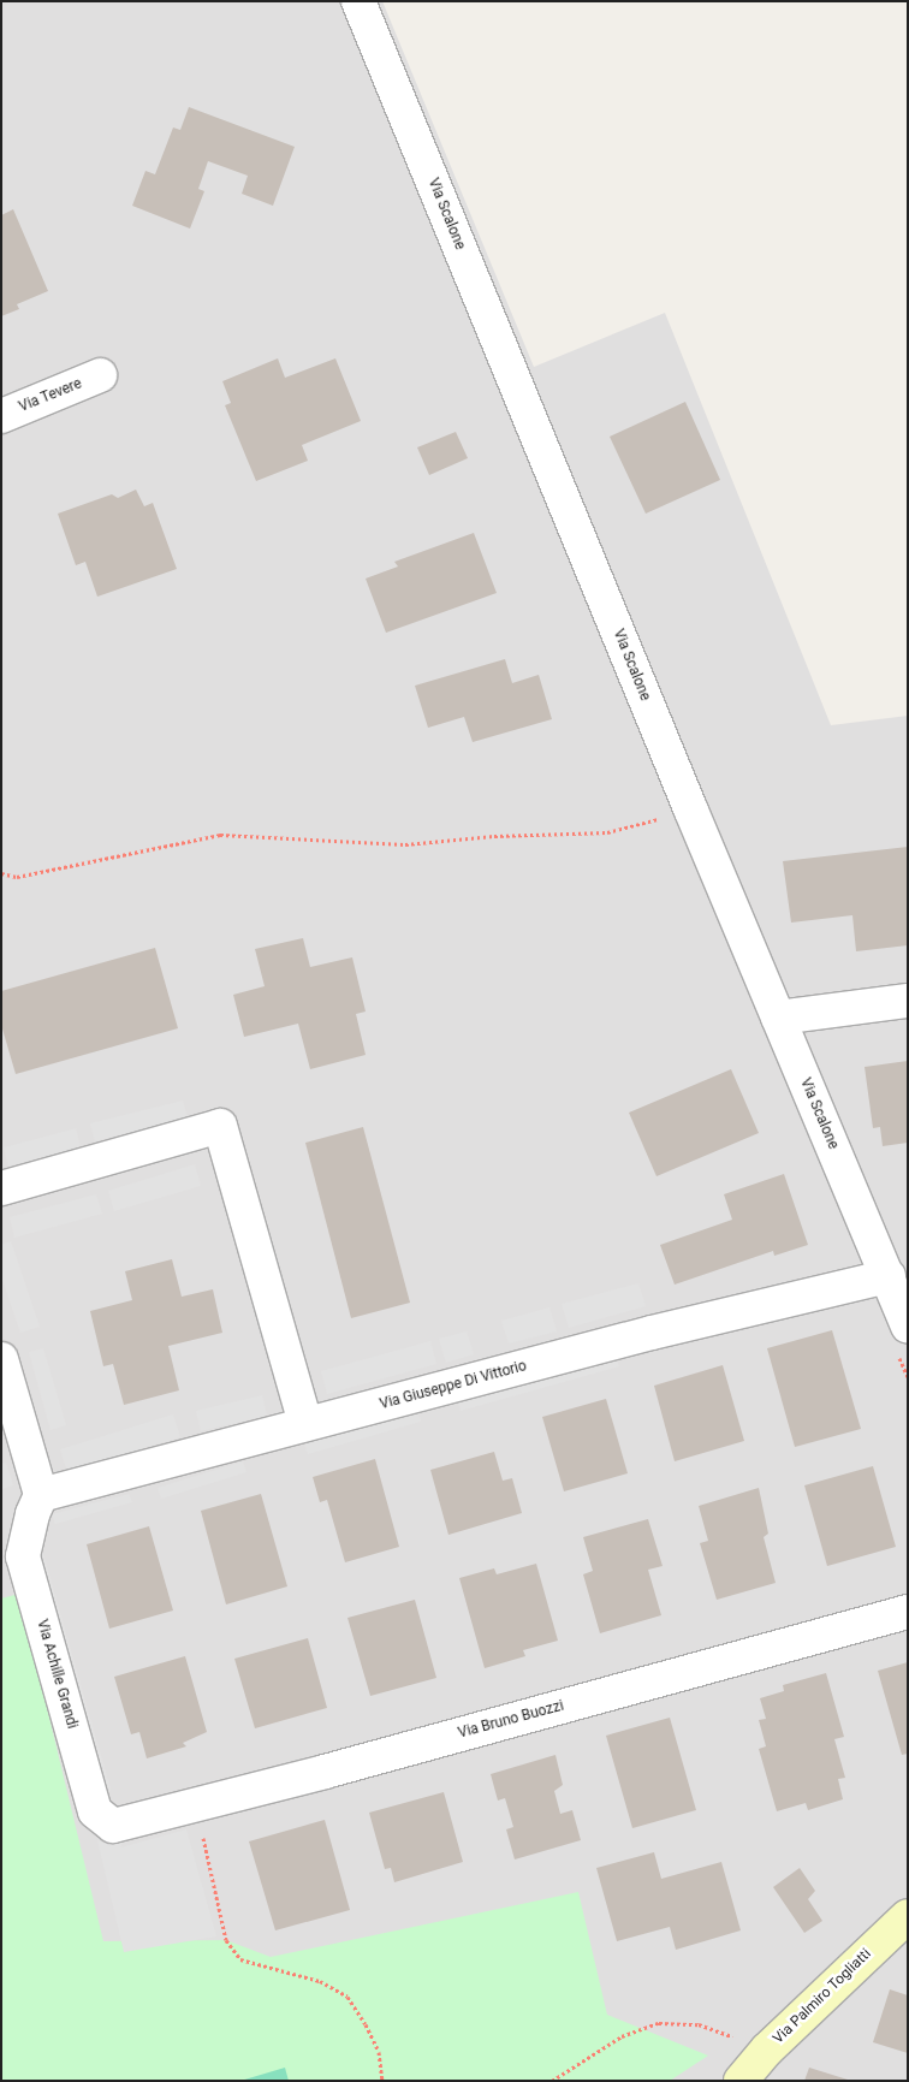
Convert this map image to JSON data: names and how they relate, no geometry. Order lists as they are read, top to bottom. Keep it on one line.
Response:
{"streets":{"street":["Via Scalone","Via Tevere","Via Giuseppe Di Vittorio","Via Achille Grandi","Via Bruno Buozzi","Via Palmiro Togliatti"]},"crossings":[["Via Scalone","Via Giuseppe Di Vittorio"],["Via Giuseppe Di Vittorio","Via Achille Grandi"],["Via Achille Grandi","Via Bruno Buozzi"]]}
